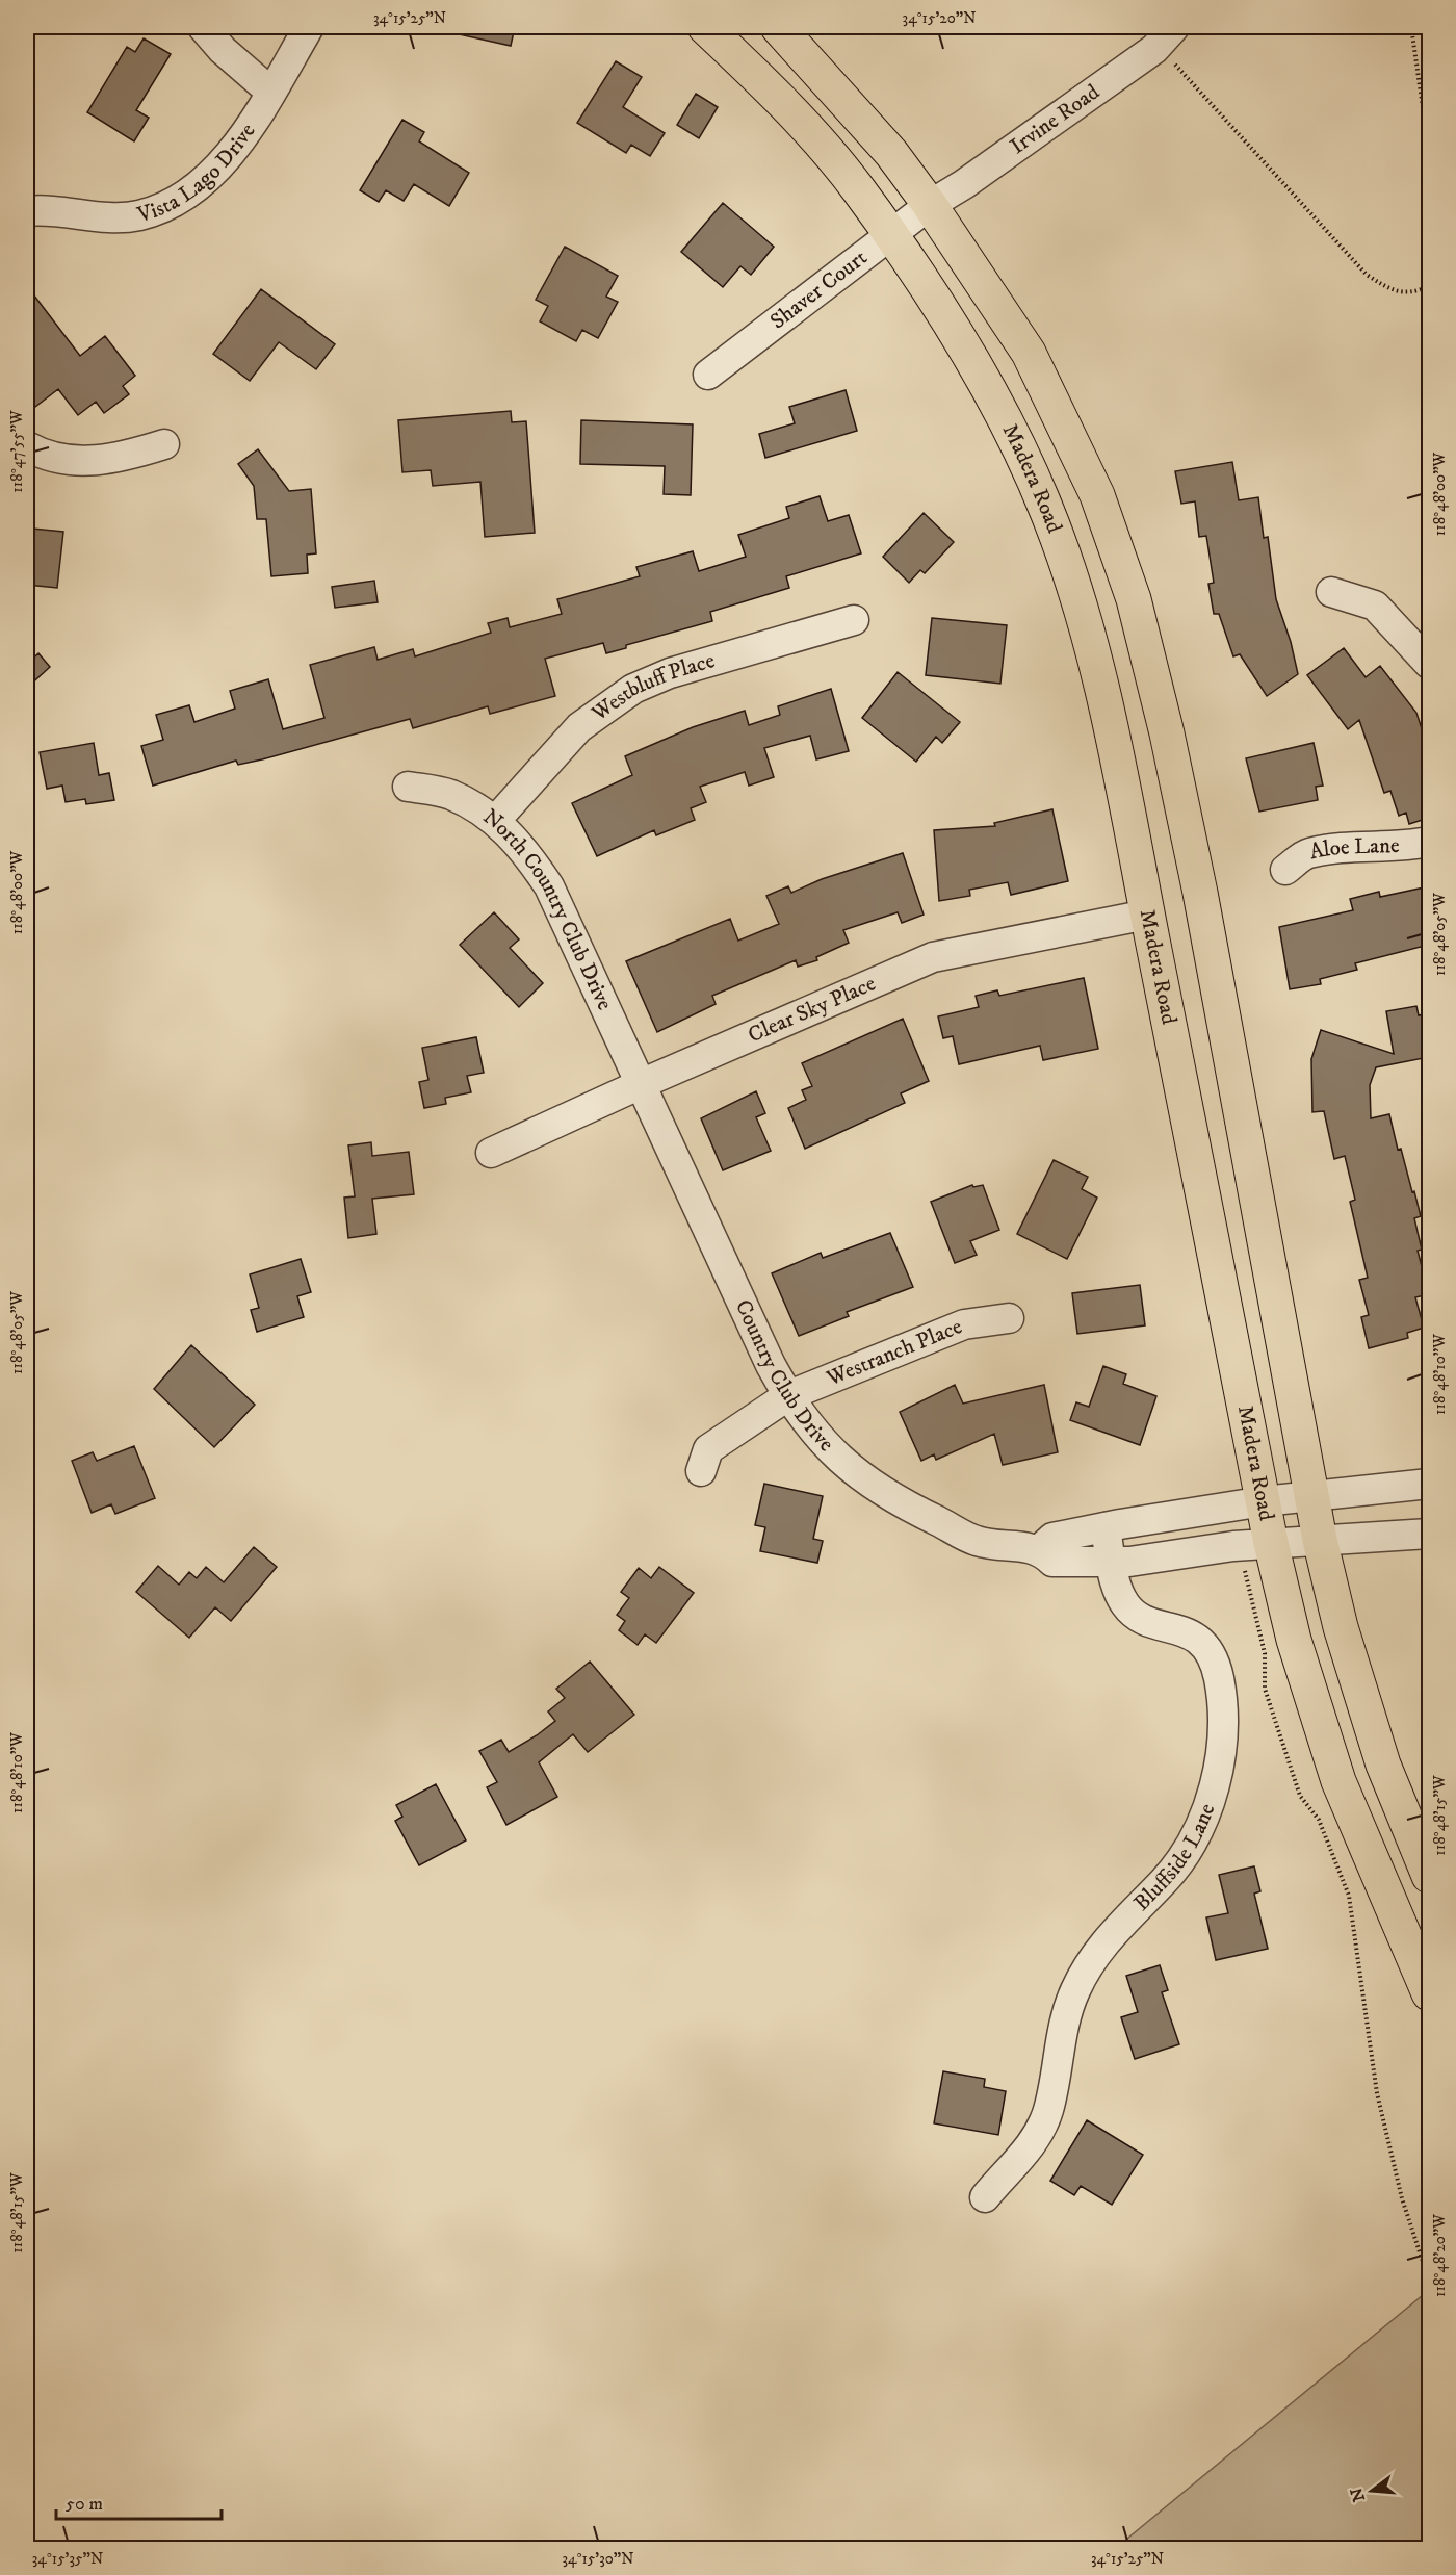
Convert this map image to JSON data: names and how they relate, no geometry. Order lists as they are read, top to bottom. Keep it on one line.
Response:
{"streets":{"main road":["Madera Road"],"street":["Irvine Road","Vista Lago Drive","Shaver Court","Westbluff Place","Aloe Lane","North Country Club Drive","Clear Sky Place","Westranch Place","Country Club Drive","Bluffside Lane"]},"crossings":[["Irvine Road","Shaver Court"],["Shaver Court","Madera Road"],["Madera Road","Clear Sky Place"],["Madera Road","Country Club Drive"],["Westbluff Place","North Country Club Drive"],["North Country Club Drive","Clear Sky Place"],["North Country Club Drive","Country Club Drive"],["Clear Sky Place","Country Club Drive"],["Westranch Place","Country Club Drive"],["Country Club Drive","Bluffside Lane"]],"scale_bar":"50 m","north":"left","coordinates":["34°15'25\"N","34°15'20\"N","118°47'55\"W","118°48'00\"W","118°48'05\"W","118°48'10\"W","118°48'15\"W","118°48'20\"W","34°15'35\"N","34°15'30\"N"]}
